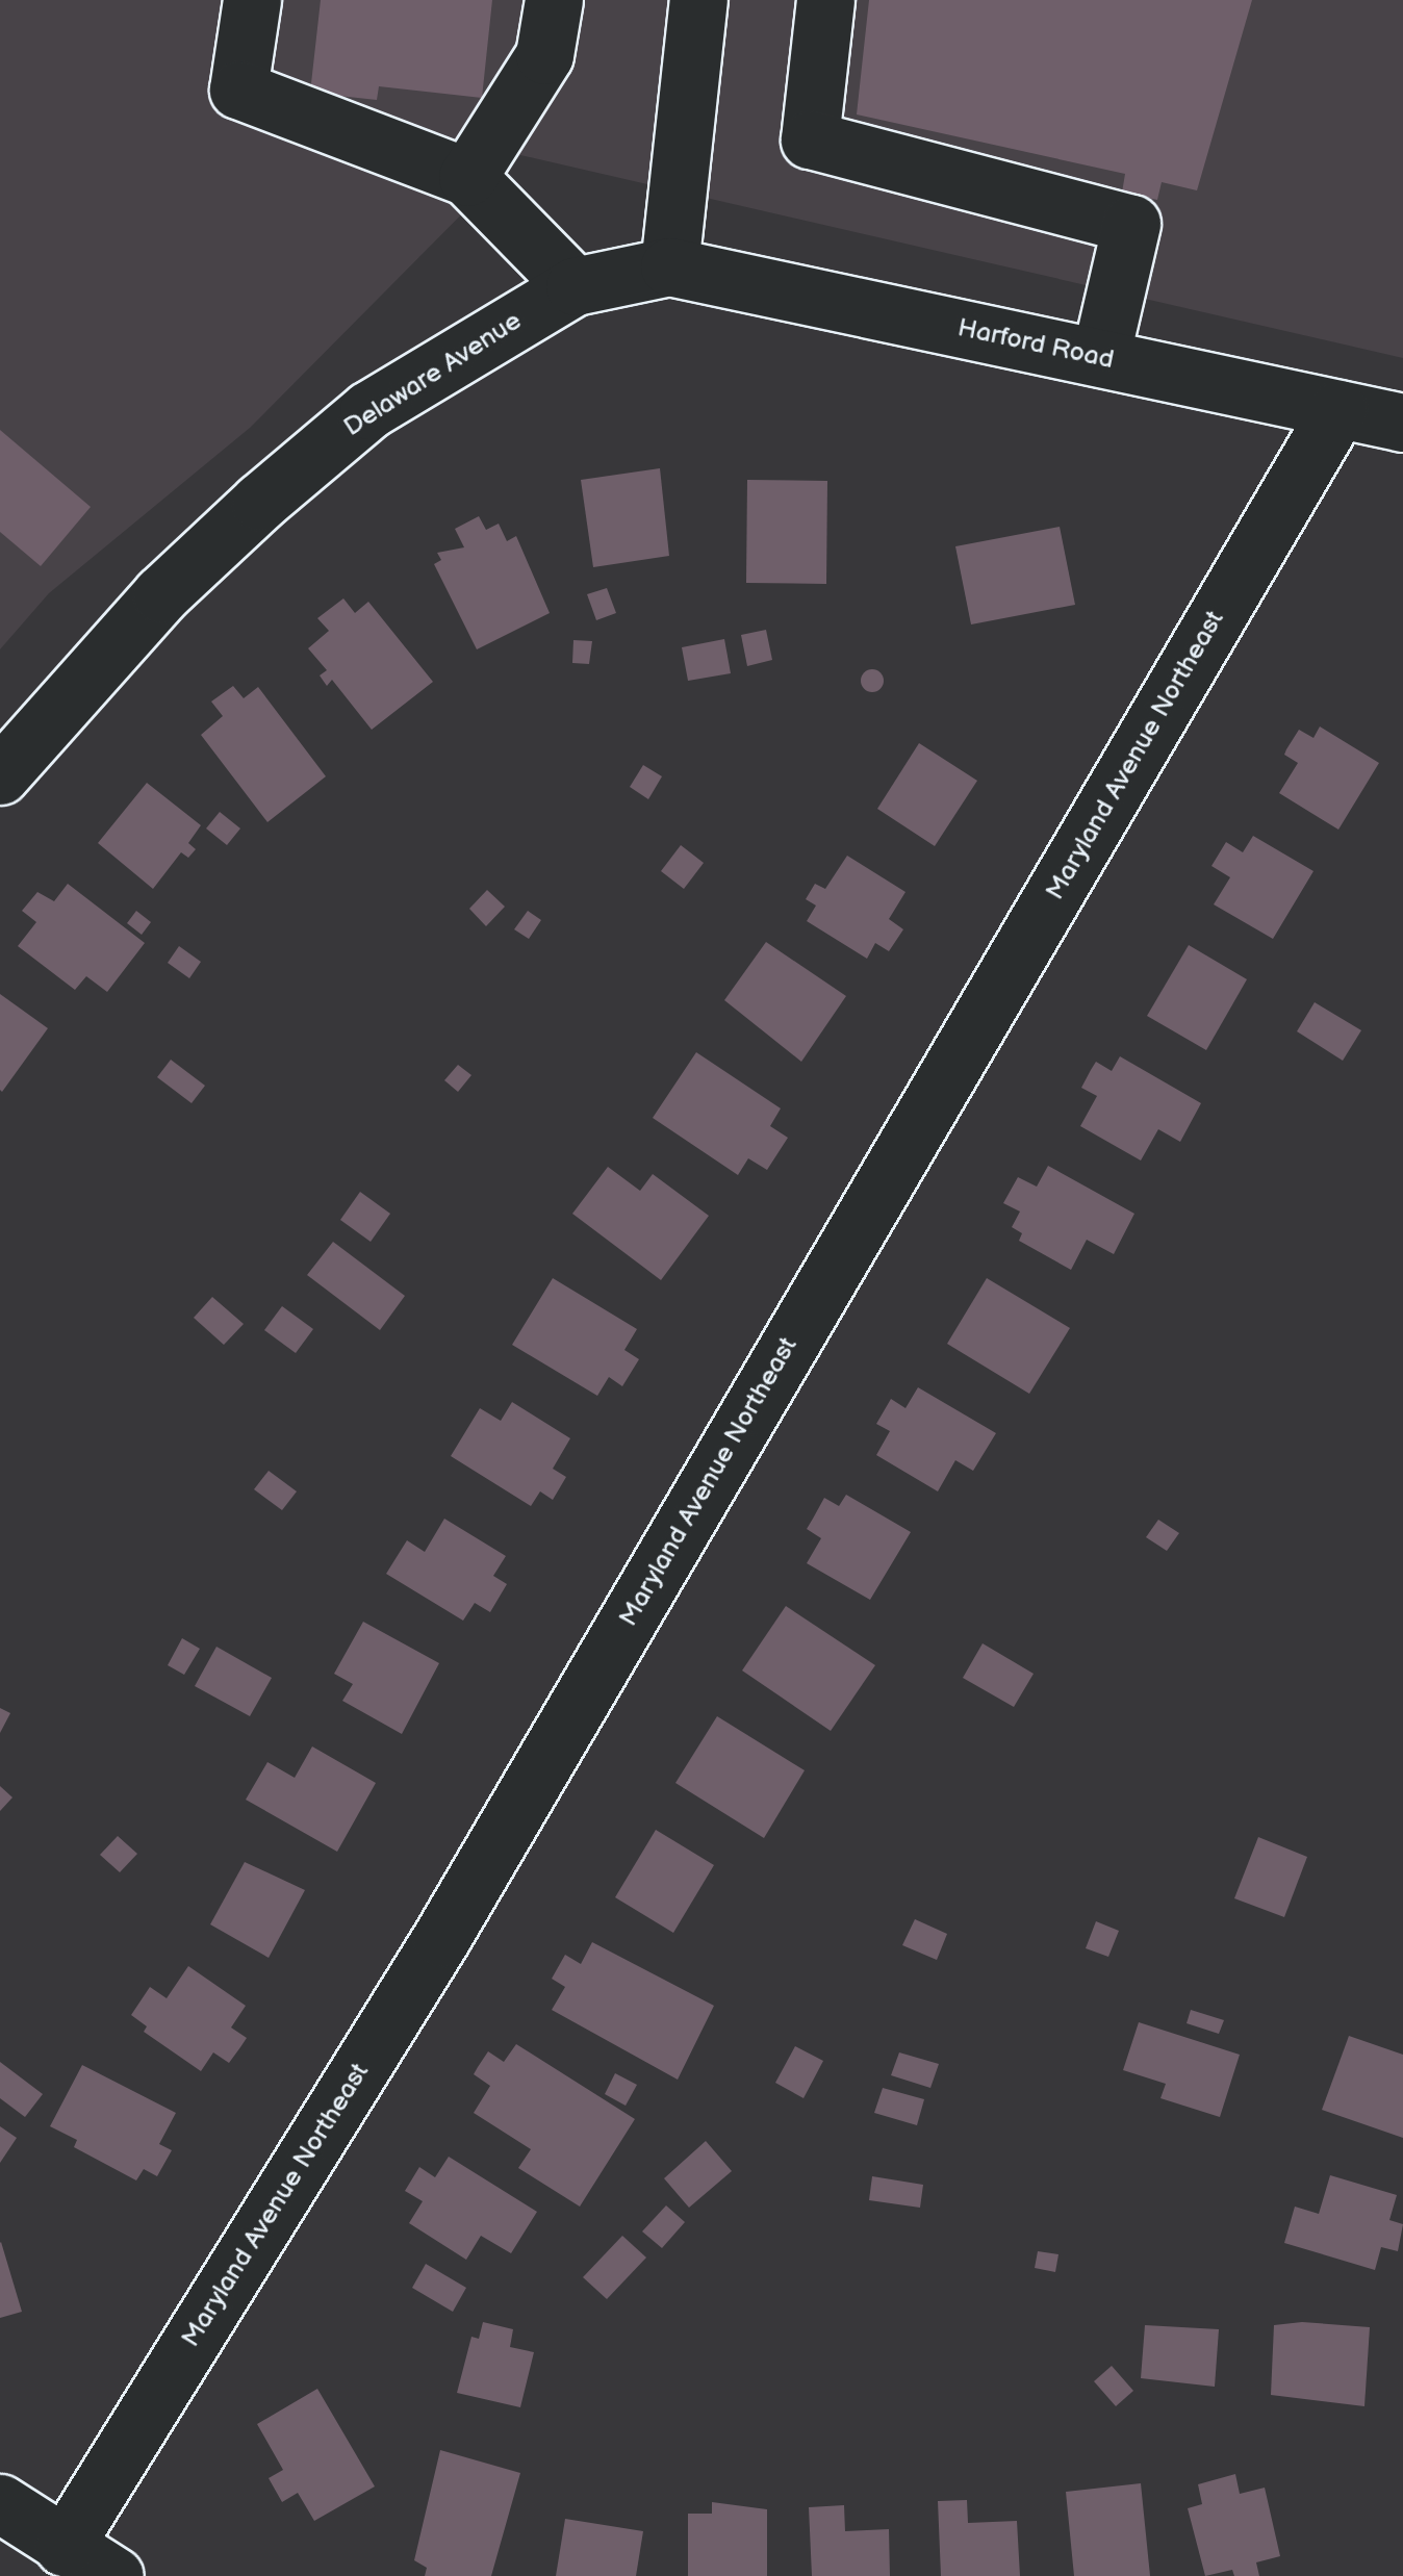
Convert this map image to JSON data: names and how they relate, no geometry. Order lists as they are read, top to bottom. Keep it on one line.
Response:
{"streets":{"street":["Harford Road","Delaware Avenue","Maryland Avenue Northeast"]},"crossings":[["Harford Road","Delaware Avenue"],["Harford Road","Maryland Avenue Northeast"]]}
